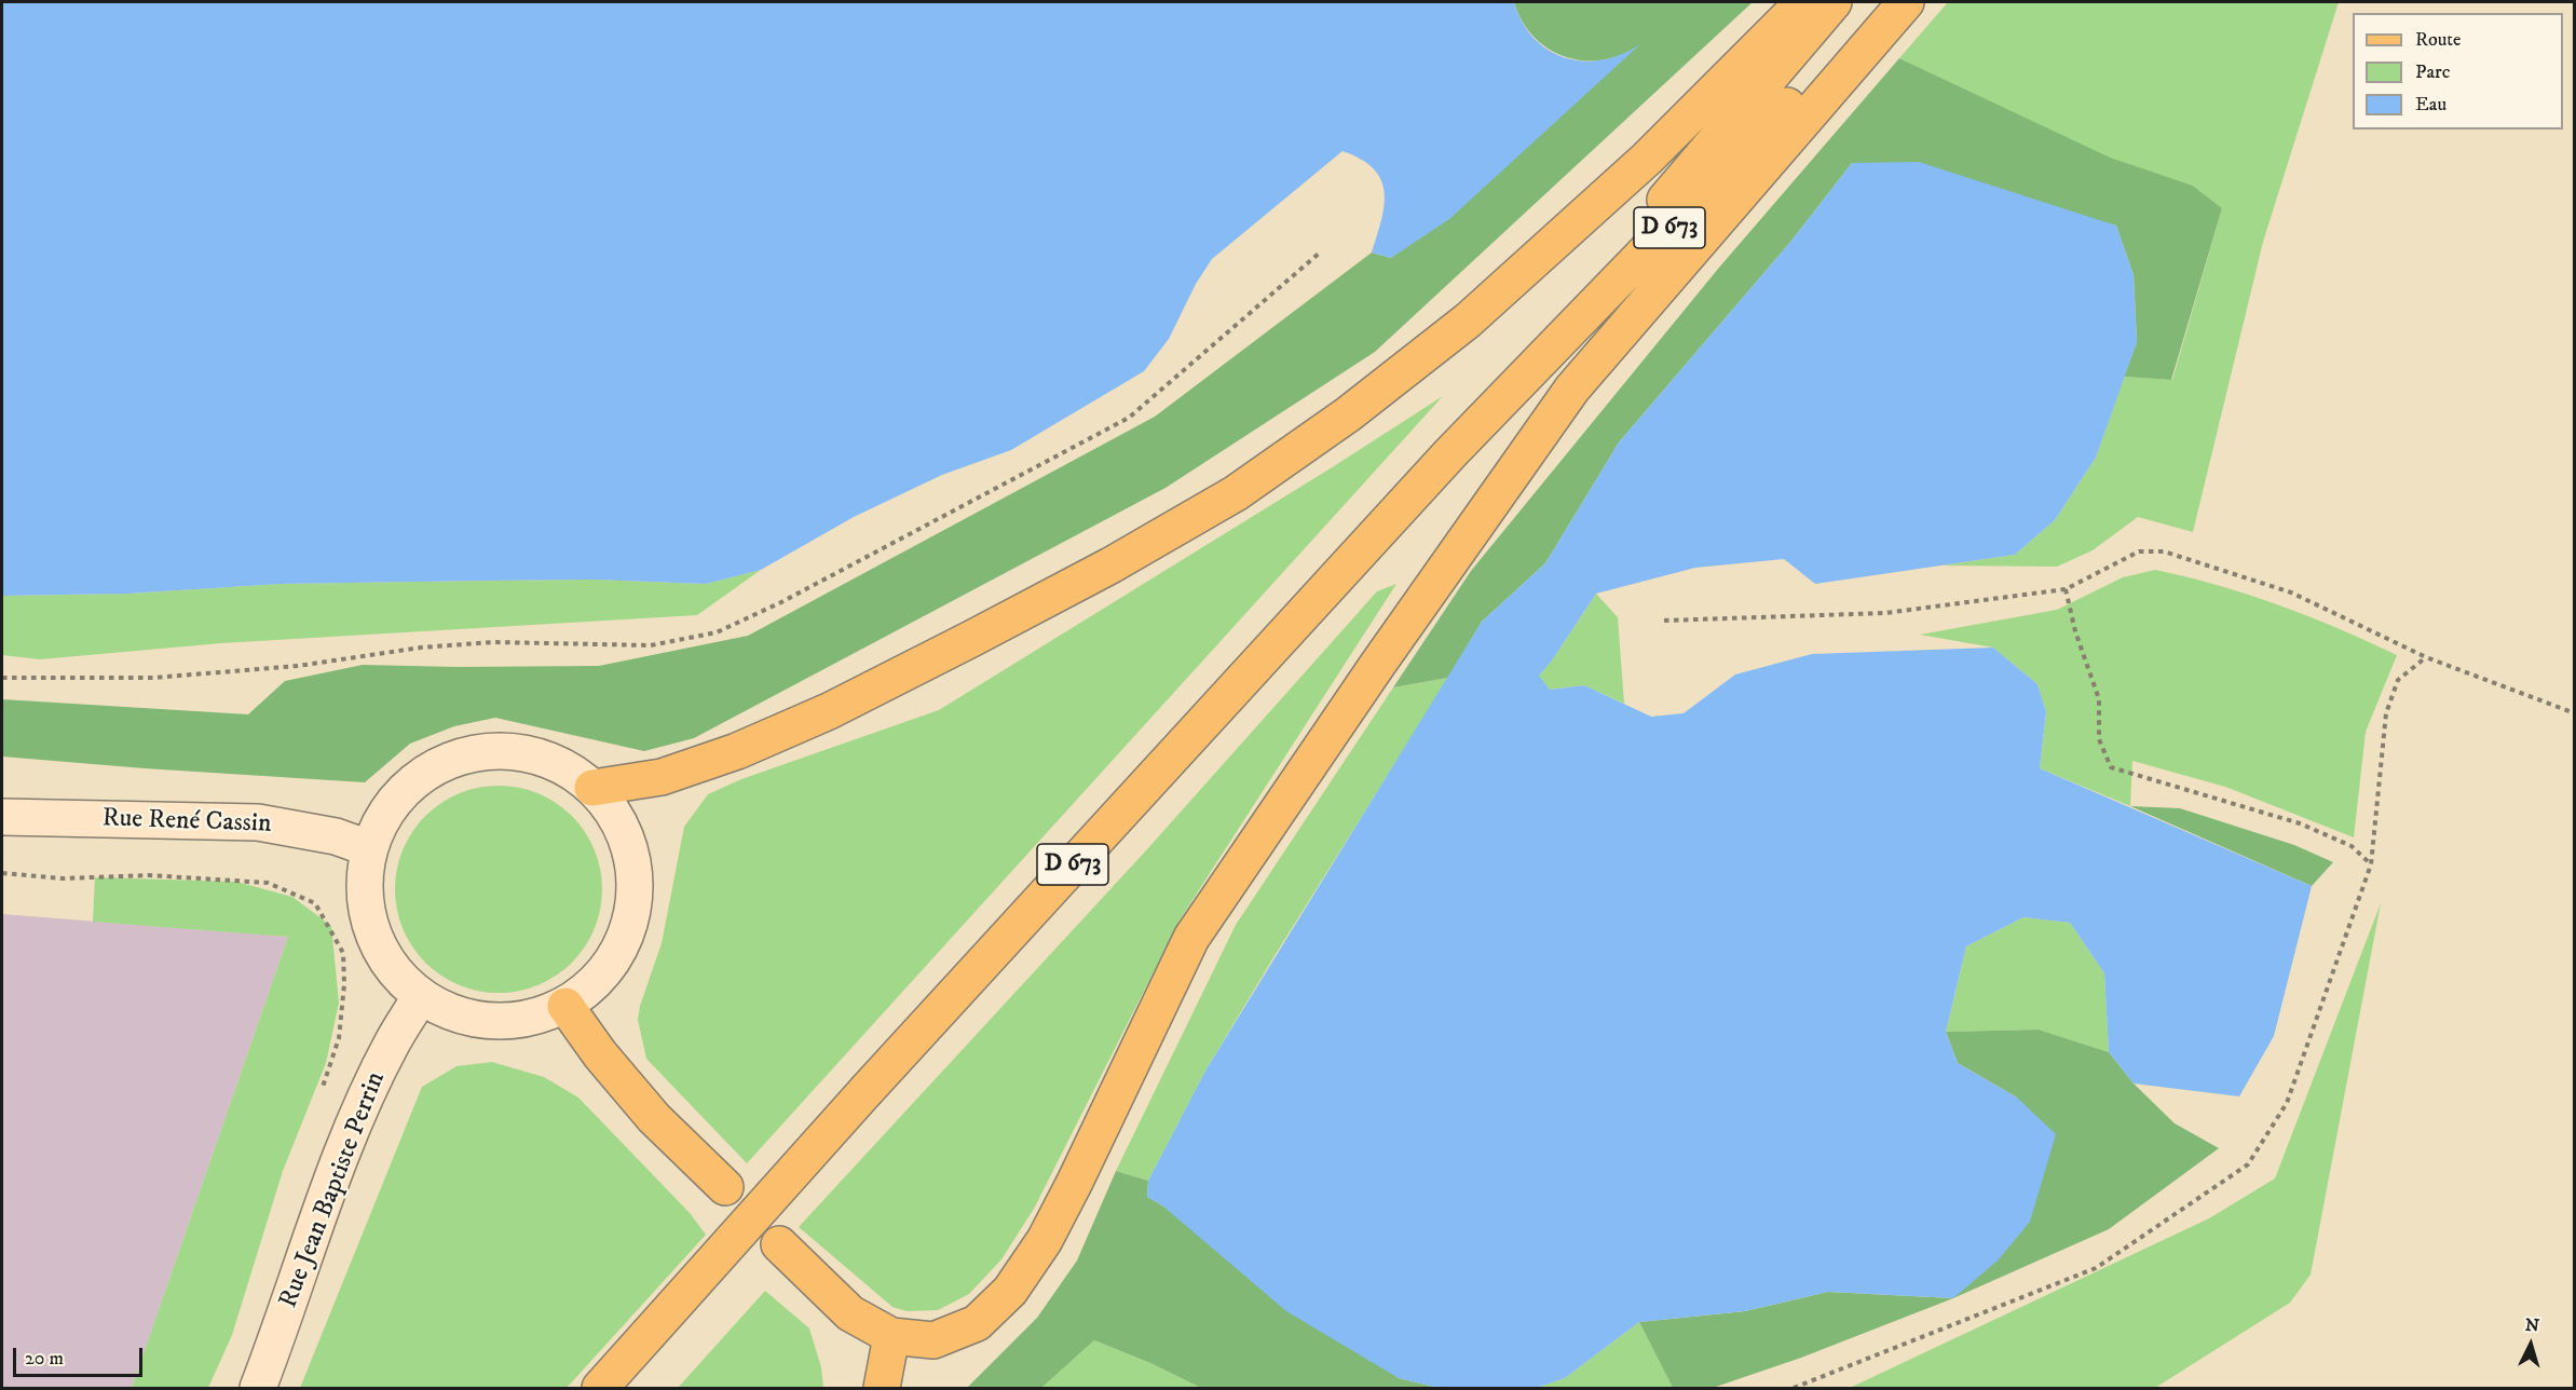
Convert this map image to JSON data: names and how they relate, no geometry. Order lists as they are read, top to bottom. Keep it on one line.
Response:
{"streets":{"main road":["D 673","Rue René Cassin","Rue Jean Baptiste Perrin"]},"legend":["Route","Parc","Eau"],"scale_bar":"20 m","north":"top"}
